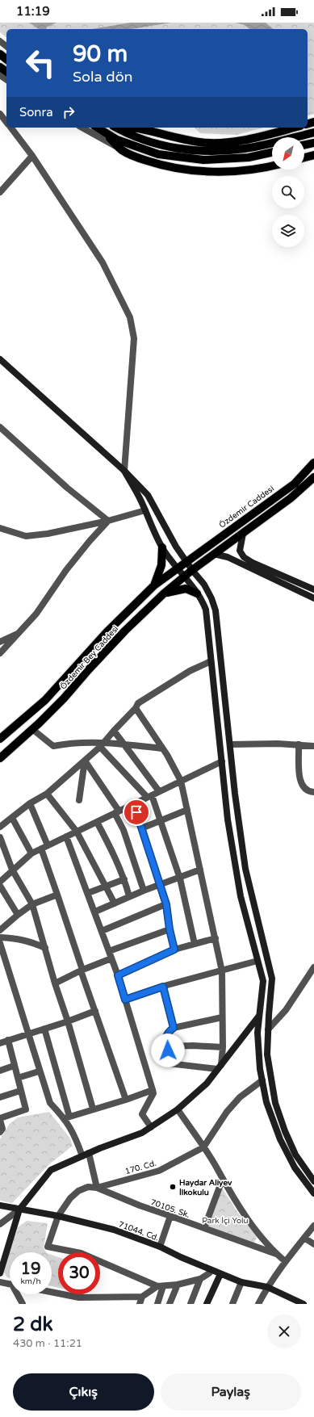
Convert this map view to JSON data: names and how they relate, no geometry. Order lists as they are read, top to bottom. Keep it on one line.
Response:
{"streets":{"main road":["Özdemir Caddesi","Özdemir Bey Caddesi","71044. Cd."],"street":["170. Cd.","70105. Sk."]},"crossings":[["170. Cd.","70105. Sk."],["170. Cd.","71044. Cd."]],"parks":["Park İçi Yolu"],"places":["Haydar Aliyev İlkokulu"],"north":"bottom left","page":{"status":"11:19","turn":["90 m","Sola dön"],"then":"Sonra","speed":"19 km/h","limit":"30","heading":["2 dk","430 m · 11:21"],"buttons":["Çıkış","Paylaş"]}}
